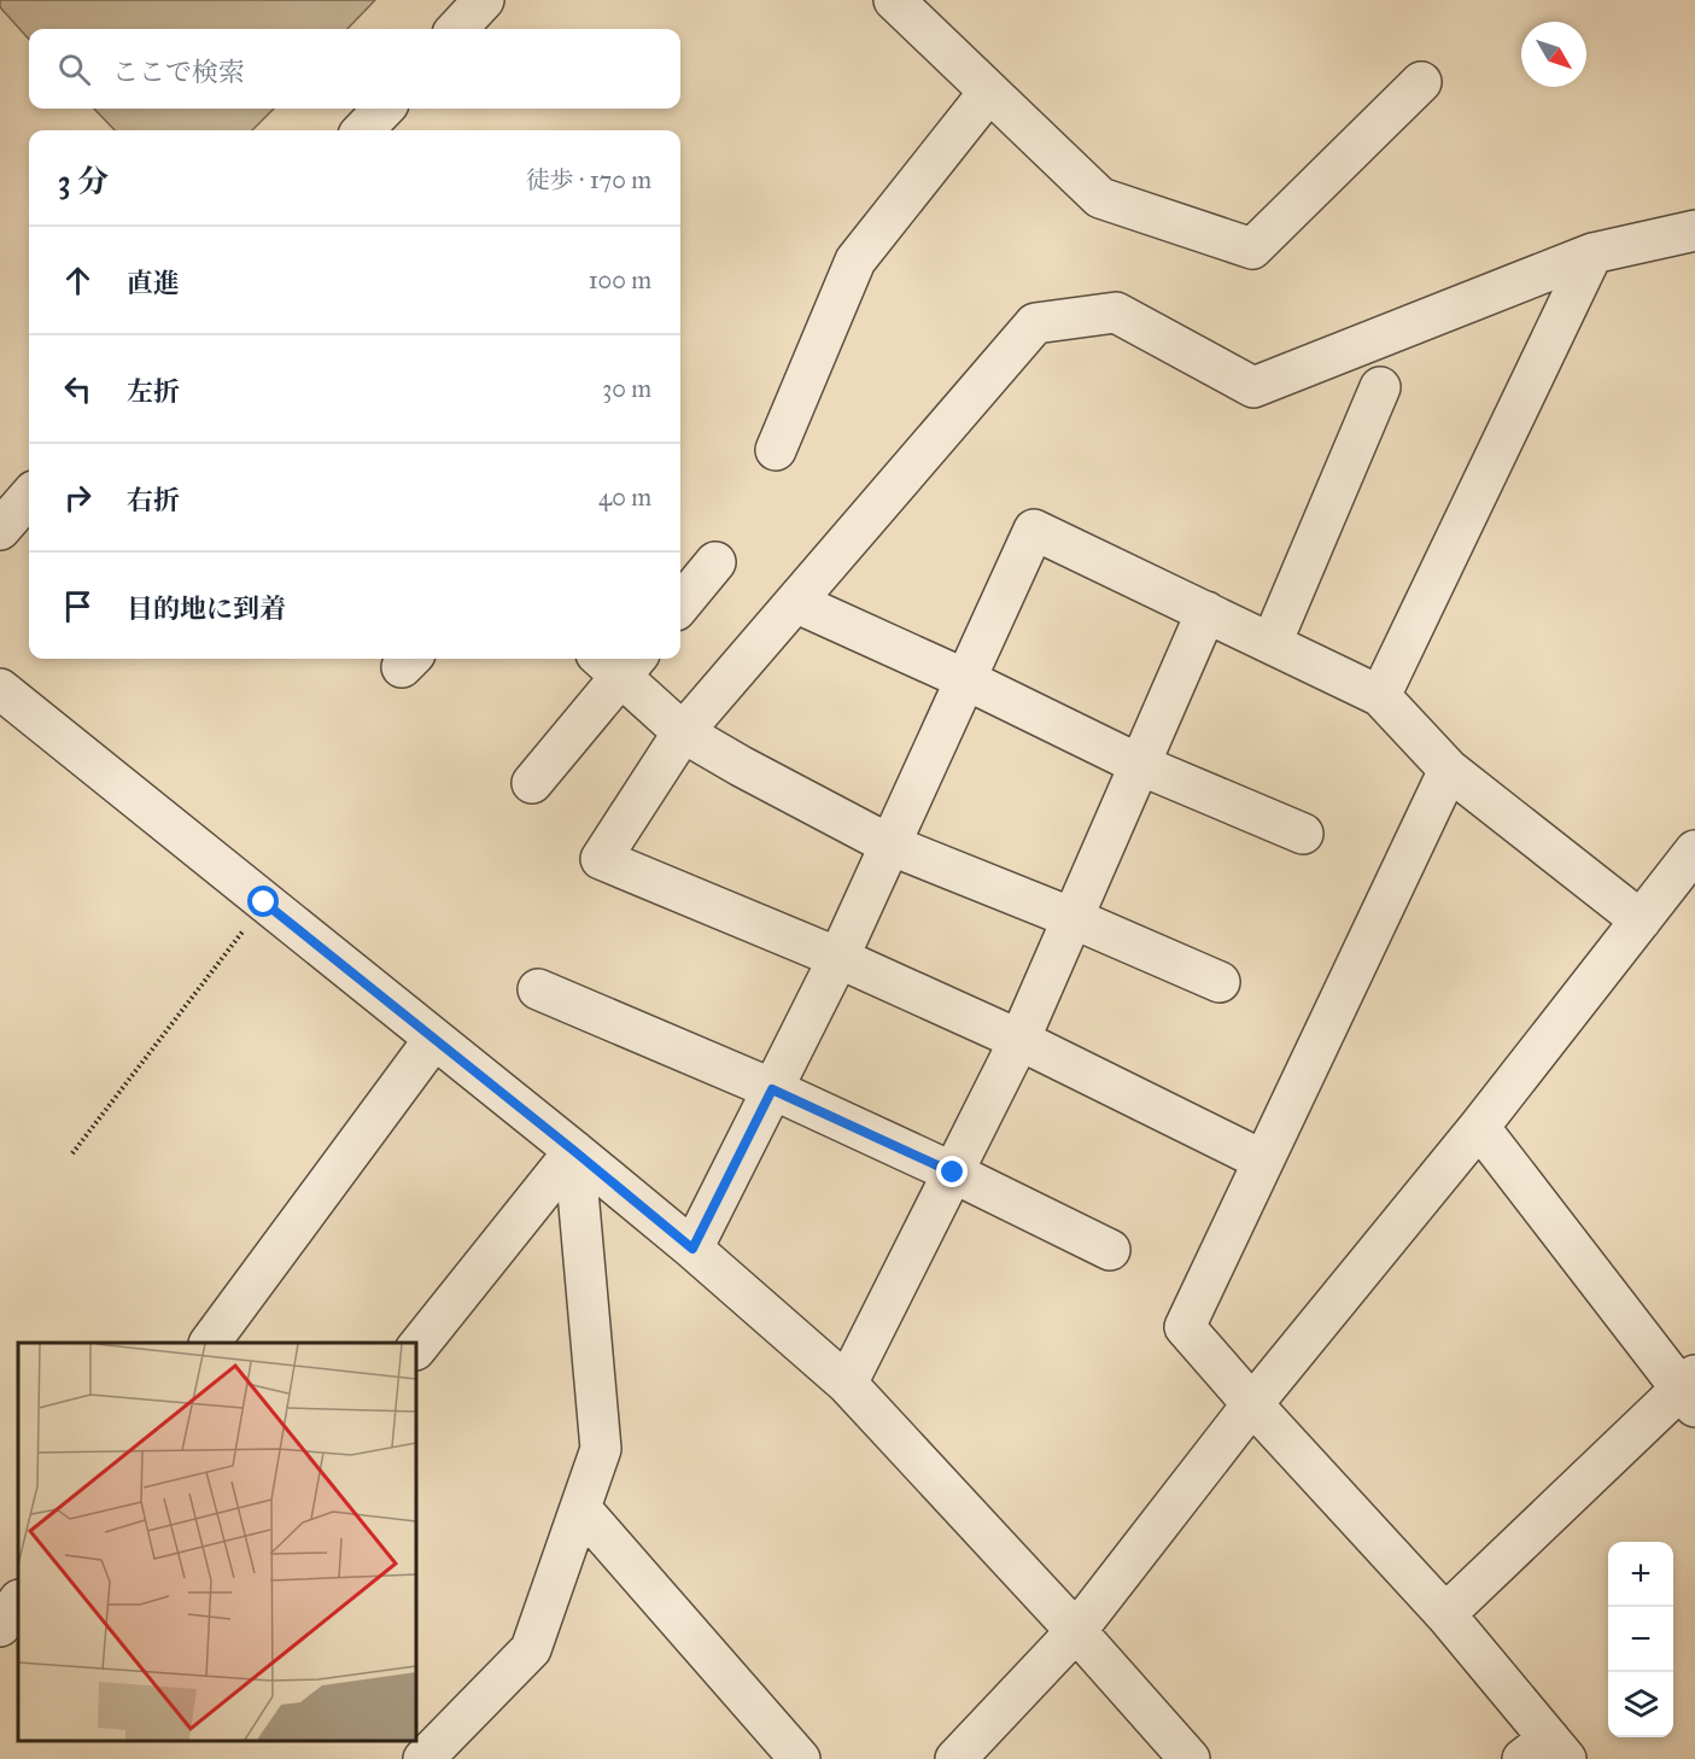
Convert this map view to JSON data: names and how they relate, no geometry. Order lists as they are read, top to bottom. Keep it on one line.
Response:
{"north":"bottom right","page":{"search":"ここで検索","heading":["3 分","徒歩 · 170 m"],"list":[["直進","100 m"],["左折","30 m"],["右折","40 m"],"目的地に到着"],"map_buttons":["+","−"]}}
